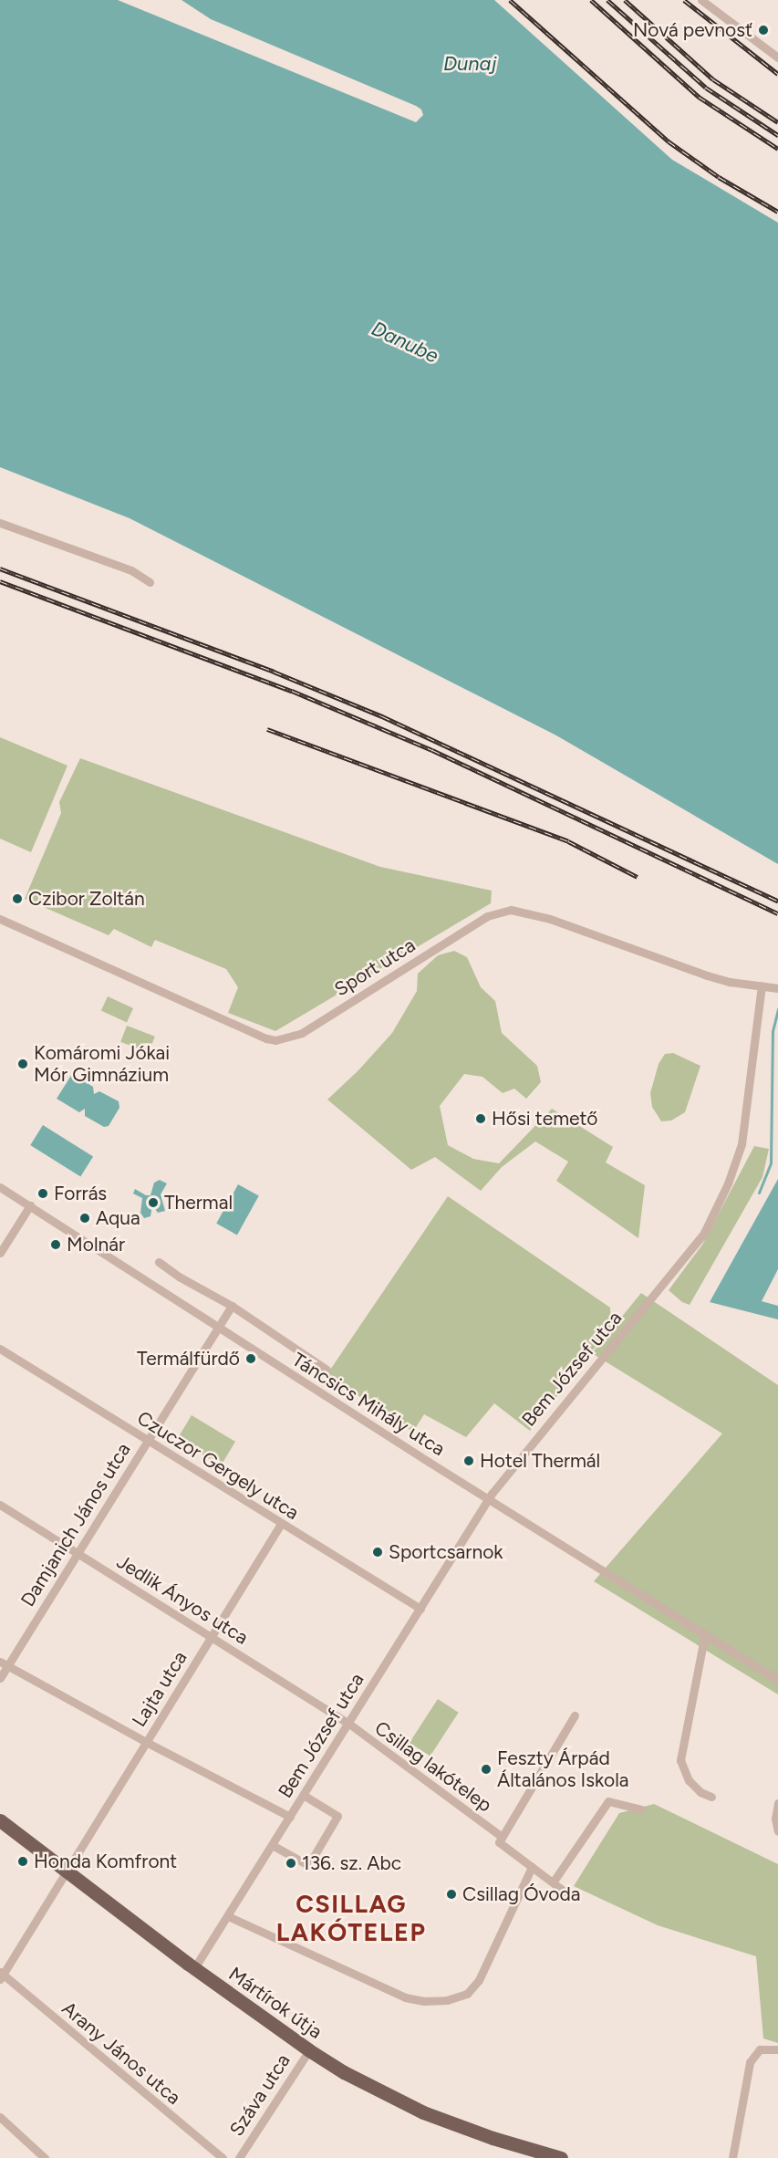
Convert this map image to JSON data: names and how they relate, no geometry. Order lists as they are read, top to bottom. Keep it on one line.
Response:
{"streets":{"main road":["Mártírok útja"],"street":["Sport utca","Bem József utca","Táncsics Mihály utca","Czuczor Gergely utca","Damjanich János utca","Jedlik Ányos utca","Lajta utca","Csillag lakótelep","Arany János utca","Száva utca"]},"crossings":[["Sport utca","Bem József utca"],["Bem József utca","Táncsics Mihály utca"],["Bem József utca","Czuczor Gergely utca"],["Bem József utca","Jedlik Ányos utca"],["Bem József utca","Csillag lakótelep"],["Bem József utca","Mártírok útja"],["Táncsics Mihály utca","Damjanich János utca"],["Czuczor Gergely utca","Damjanich János utca"],["Czuczor Gergely utca","Lajta utca"],["Damjanich János utca","Jedlik Ányos utca"],["Jedlik Ányos utca","Lajta utca"],["Jedlik Ányos utca","Csillag lakótelep"],["Lajta utca","Mártírok útja"],["Lajta utca","Arany János utca"],["Mártírok útja","Száva utca"]],"districts":["CSILLAG LAKÓTELEP"],"water":["Dunaj","Danube"],"places":["Nová pevnosť","Czibor Zoltán","Komáromi Jókai Mór Gimnázium","Hősi temető","Forrás","Thermal","Aqua","Molnár","Termálfürdő","Hotel Thermál","Sportcsarnok","Feszty Árpád Általános Iskola","Honda Komfront","136. sz. Abc","Csillag Óvoda"]}
